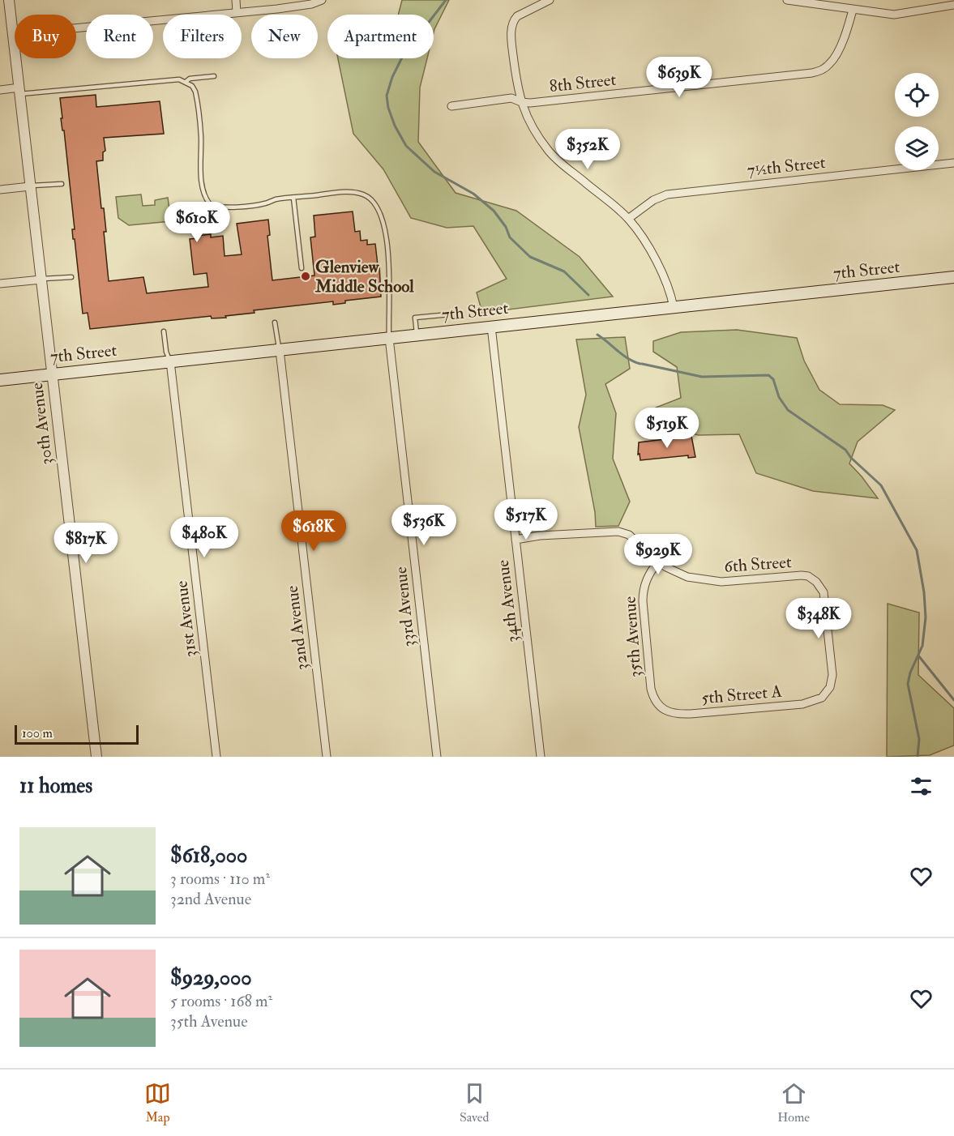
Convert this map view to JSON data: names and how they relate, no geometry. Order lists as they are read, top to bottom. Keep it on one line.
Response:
{"streets":{"main road":["7th Street"],"street":["8th Street","7½th Street","30th Avenue","6th Street","34th Avenue","33rd Avenue","31st Avenue","32nd Avenue","35th Avenue","5th Street A"]},"crossings":[["7th Street","30th Avenue"],["7th Street","34th Avenue"],["7th Street","33rd Avenue"],["7th Street","31st Avenue"],["7th Street","32nd Avenue"],["6th Street","34th Avenue"],["6th Street","35th Avenue"],["6th Street","5th Street A"],["35th Avenue","5th Street A"]],"places":["Glenview Middle School"],"scale_bar":"100 m","page":{"chip":["Buy","Rent","Filters","New","Apartment"],"price":["$639K","$352K","$610K","$519K","$517K","$536K","$618K","$480K","$817K","$929K","$348K"],"scale":"100 m","heading":"11 homes","list":[{"name":"$618,000","note":"3 rooms · 110 m² · 32nd Avenue"},{"name":"$929,000","note":"5 rooms · 168 m² · 35th Avenue"}],"tabs":["Map","Saved","Home"]}}
